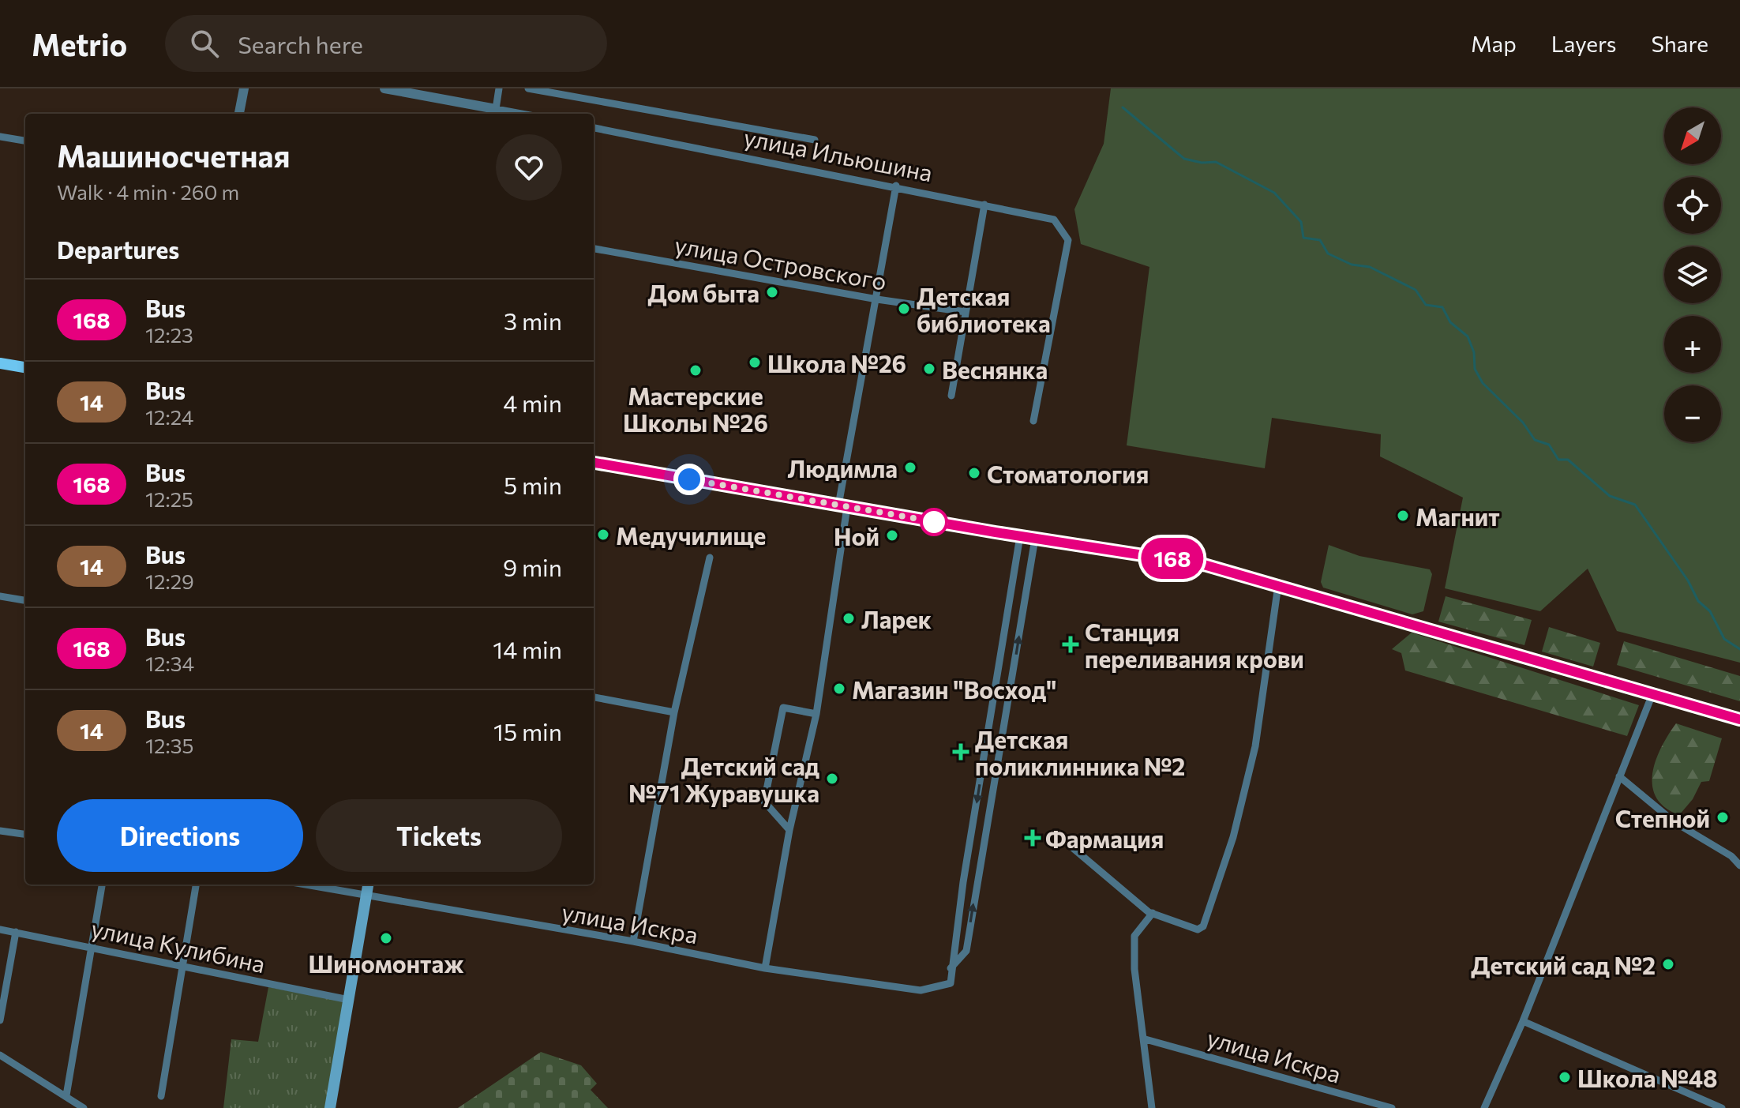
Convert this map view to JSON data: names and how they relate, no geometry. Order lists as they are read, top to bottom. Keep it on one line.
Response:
{"streets":{"street":["улица Ильюшина","улица Островского","улица Искра","улица Кулибина"]},"places":{"other":["Дом быта","Детская библиотека","Школа №26","Веснянка","Мастерские Школы №26","Людимла","Стоматология","Магнит","Медучилище","Ной","Ларек","Магазин \"Восход\"","Детский сад №71 Журавушка","Степной","Шиномонтаж","Детский сад №2","Школа №48"],"health":["Станция переливания крови","Детская поликлинника №2","Фармация"]},"lines":["bus line 168"],"north":"bottom left","page":{"header":"Metrio","search":"Search here","nav":["Map","Layers","Share"],"on_map":"168","map_buttons":["+","−"],"heading":[["Машиносчетная","Walk · 4 min · 260 m"],"Departures"],"list":[{"mark":"168","name":"Bus","note":"12:23","value":"3 min"},{"mark":"14","name":"Bus","note":"12:24","value":"4 min"},{"mark":"168","name":"Bus","note":"12:25","value":"5 min"},{"mark":"14","name":"Bus","note":"12:29","value":"9 min"},{"mark":"168","name":"Bus","note":"12:34","value":"14 min"},{"mark":"14","name":"Bus","note":"12:35","value":"15 min"}],"buttons":["Directions","Tickets"]}}
